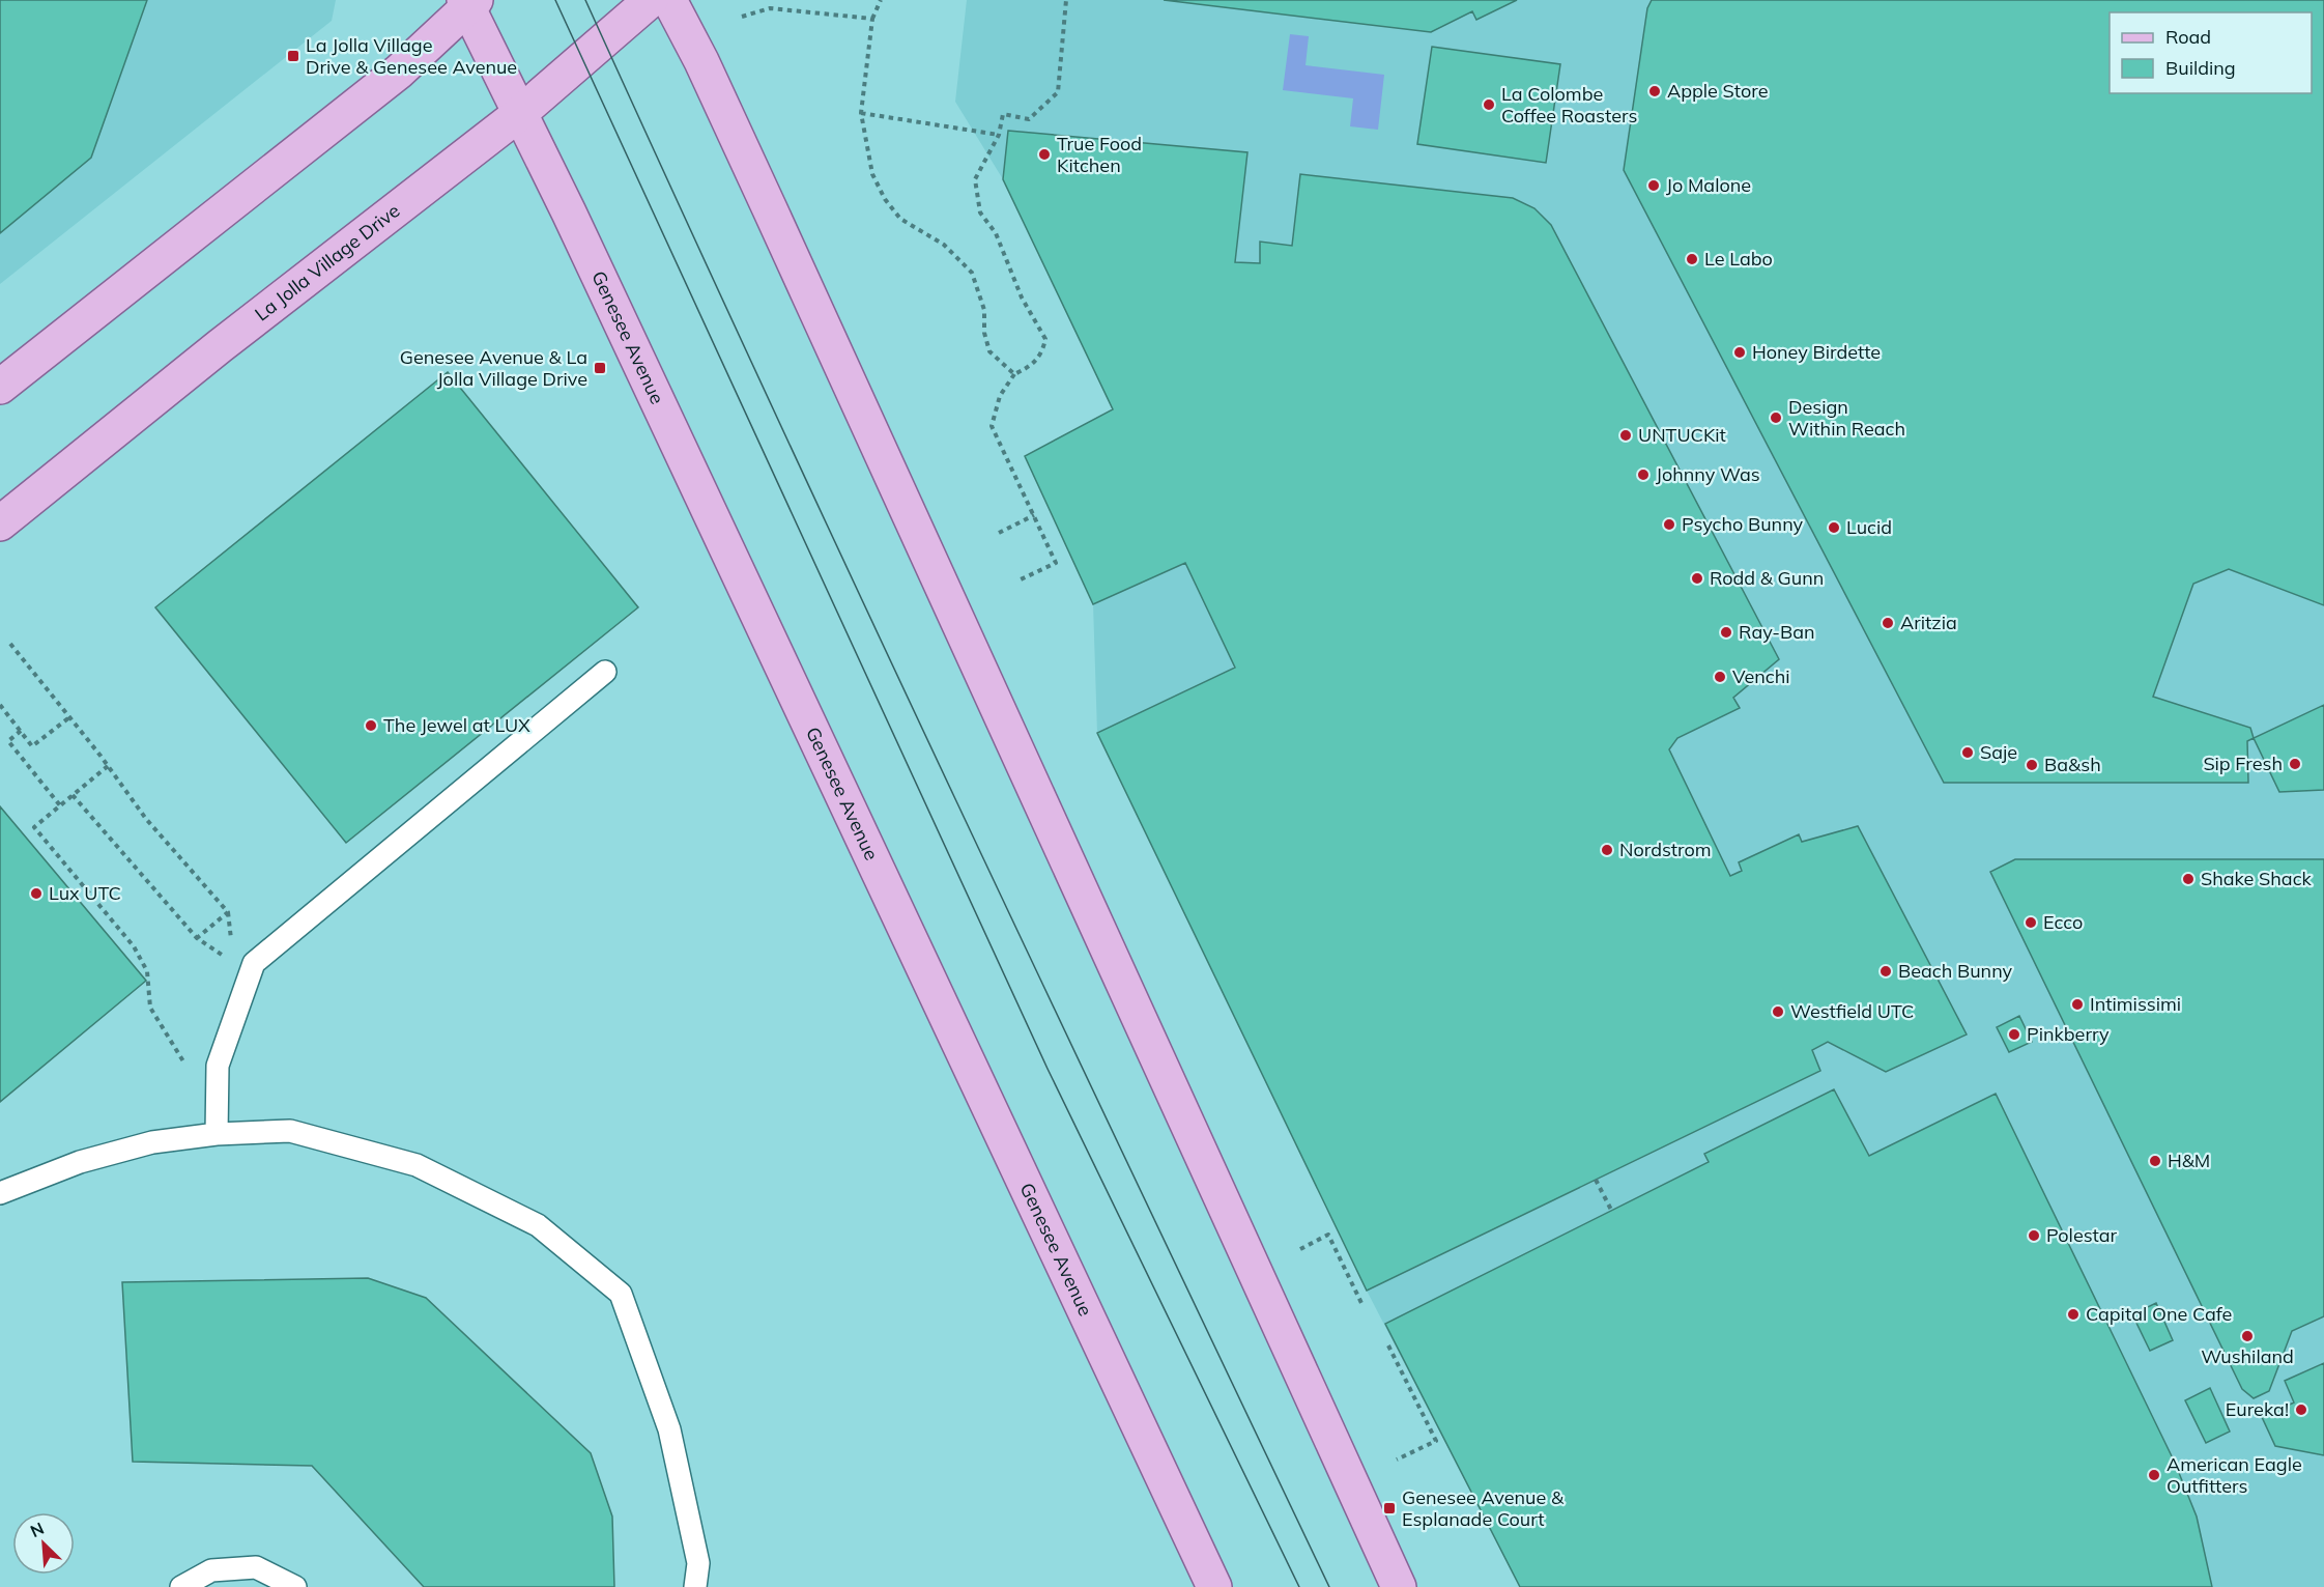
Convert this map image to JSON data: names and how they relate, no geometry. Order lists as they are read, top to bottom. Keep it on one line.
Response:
{"streets":{"main road":["La Jolla Village Drive","Genesee Avenue"]},"crossings":[["La Jolla Village Drive","Genesee Avenue"]],"places":{"transit":["La Jolla Village Drive & Genesee Avenue","Genesee Avenue & La Jolla Village Drive","Genesee Avenue & Esplanade Court"],"other":["Apple Store","La Colombe Coffee Roasters","True Food Kitchen","Jo Malone","Le Labo","Honey Birdette","Design Within Reach","UNTUCKit","Johnny Was","Psycho Bunny","Lucid","Rodd & Gunn","Aritzia","Ray-Ban","Venchi","The Jewel at LUX","Saje","Sip Fresh","Ba&sh","Nordstrom","Shake Shack","Lux UTC","Ecco","Beach Bunny","Intimissimi","Westfield UTC","Pinkberry","H&M","Polestar","Capital One Cafe","Wushiland","Eureka!","American Eagle Outfitters"]},"legend":["Road","Building"],"north":"top left"}
